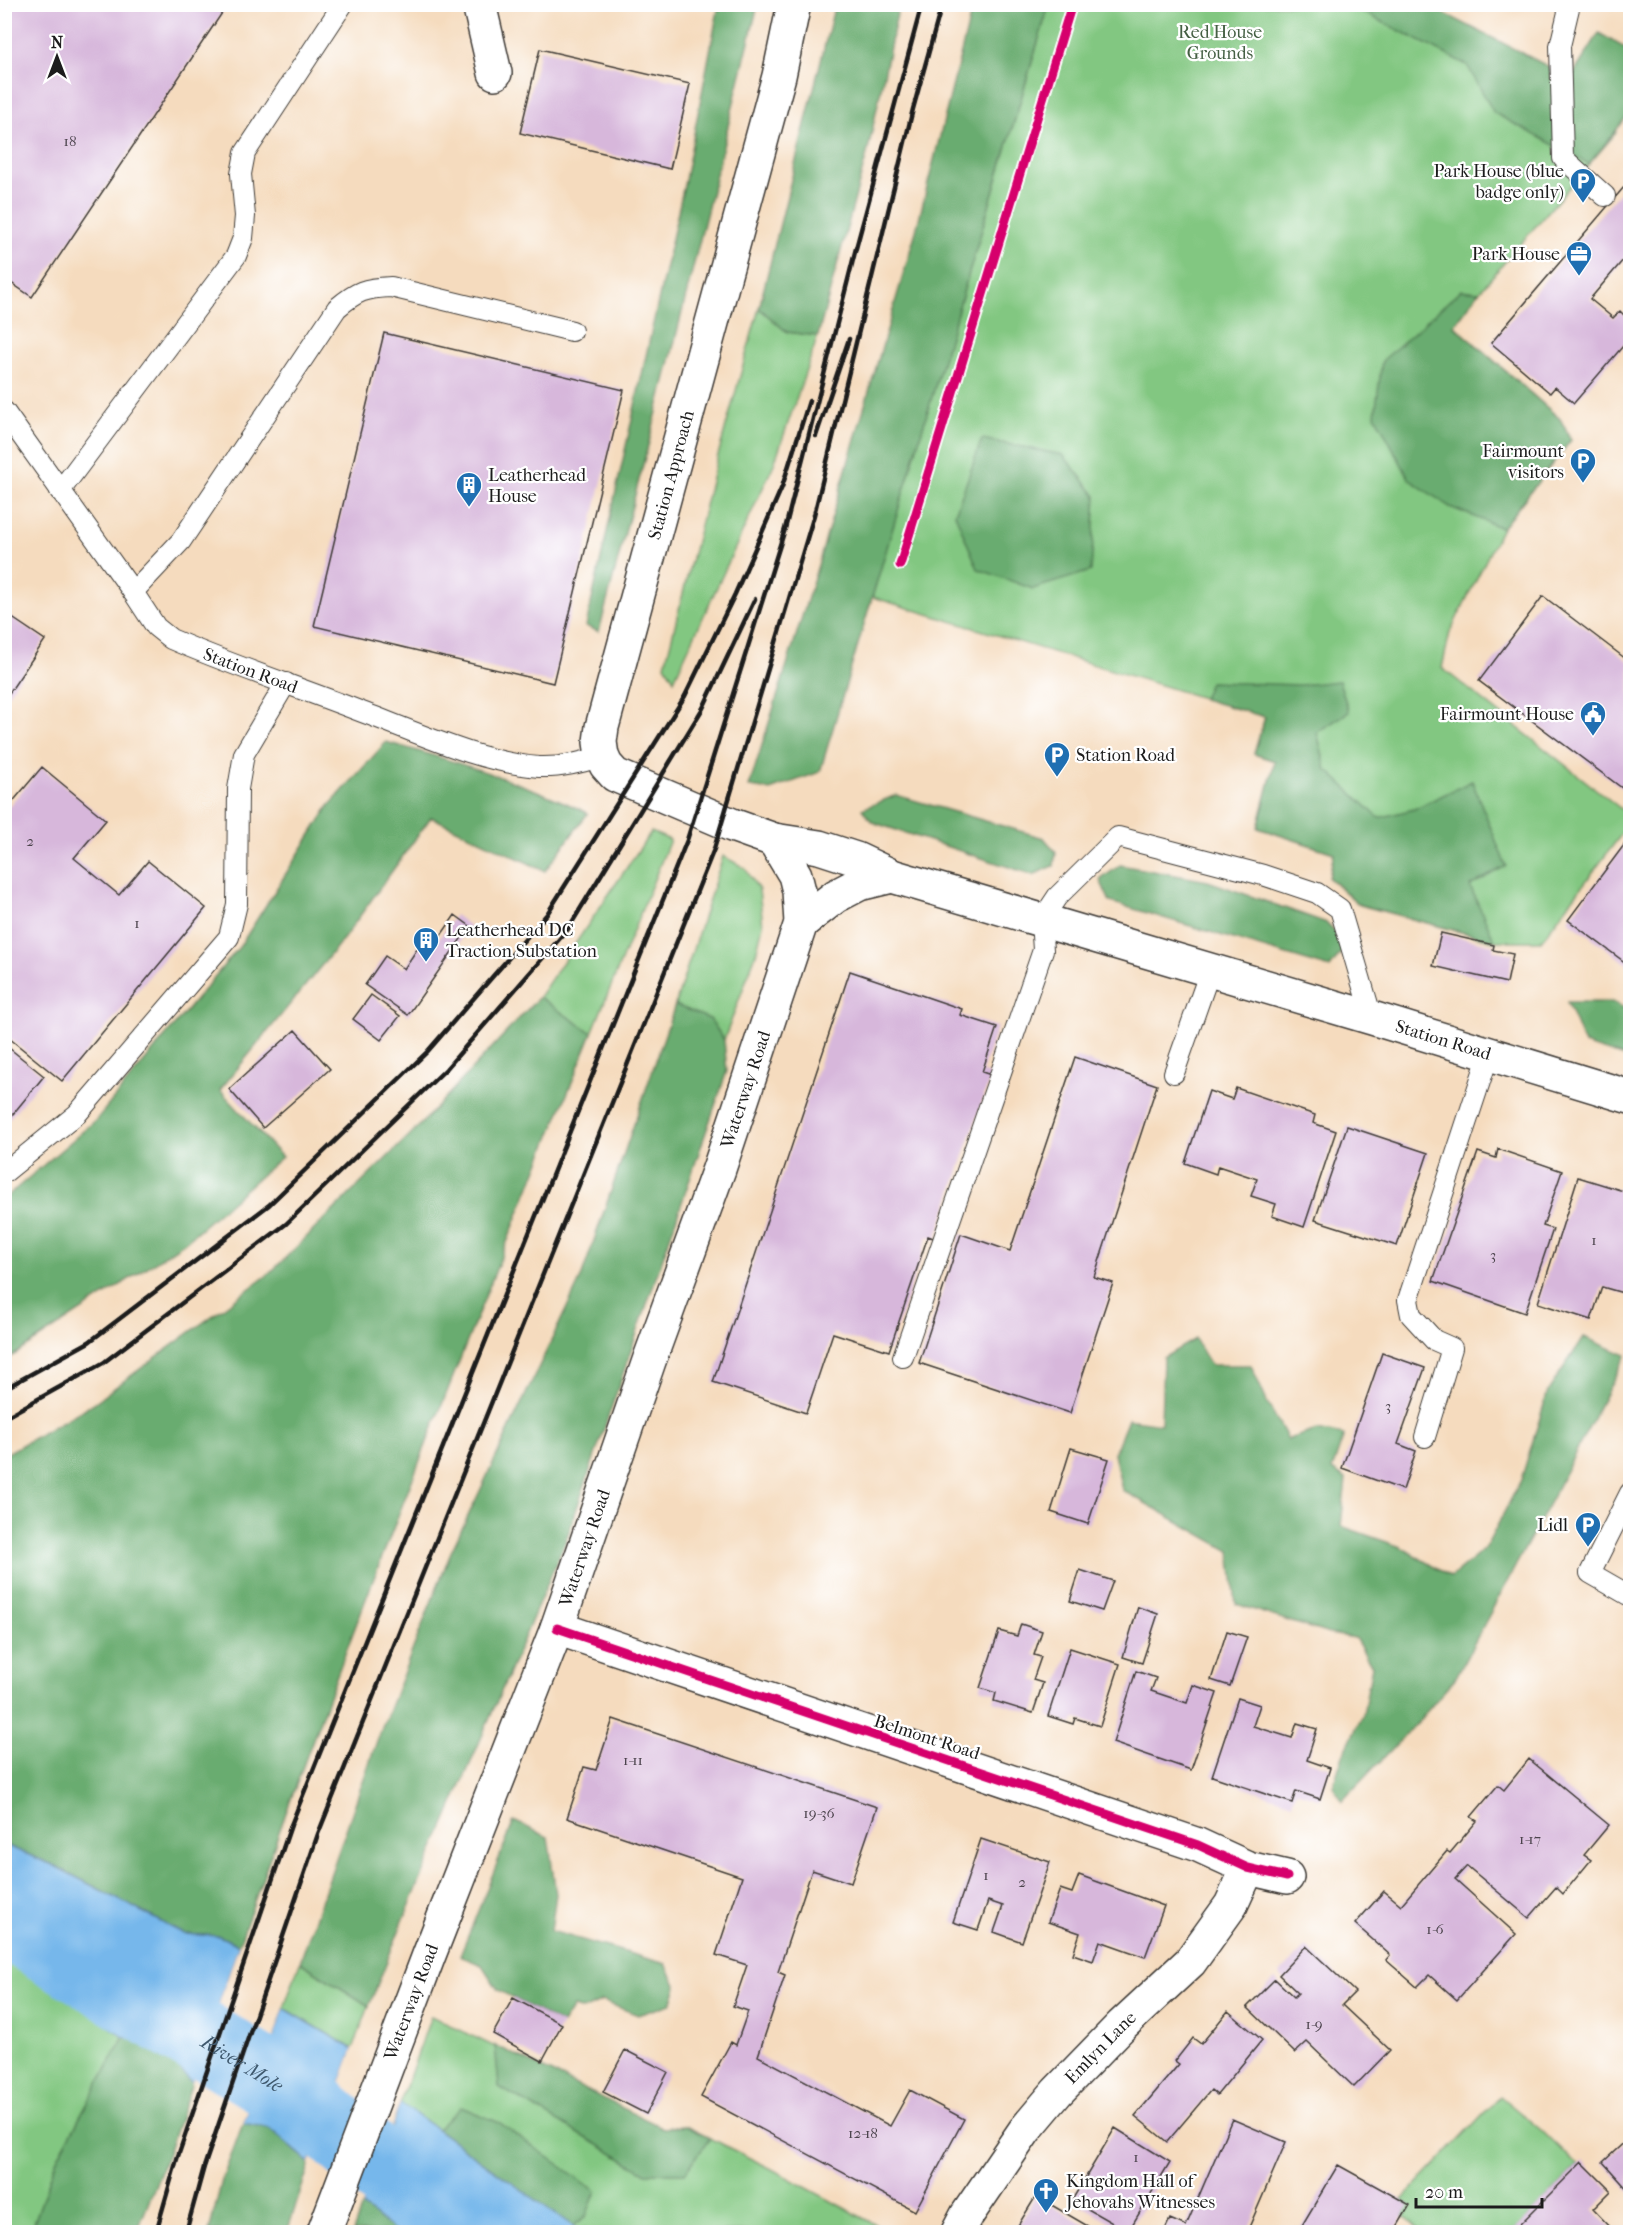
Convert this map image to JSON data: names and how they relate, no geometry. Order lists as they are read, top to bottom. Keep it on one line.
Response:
{"streets":{"main road":["Station Approach","Station Road","Waterway Road","Belmont Road","Emlyn Lane"]},"crossings":[["Station Approach","Station Road"],["Station Road","Waterway Road"],["Waterway Road","Belmont Road"],["Belmont Road","Emlyn Lane"]],"water":["River Mole"],"parks":["Red House Grounds"],"places":{"parking":["Park House (blue badge only)","Fairmount visitors","Station Road","Lidl"],"office":["Park House"],"building":["Leatherhead House","Leatherhead DC Traction Substation"],"public building":["Fairmount House"],"church":["Kingdom Hall of Jehovahs Witnesses"]},"house_numbers":["18","2","1","1","3","3","1-11","19-36","1-17","1","2","1-6","1-9","12-18","1"],"scale_bar":"20 m","north":"top"}
